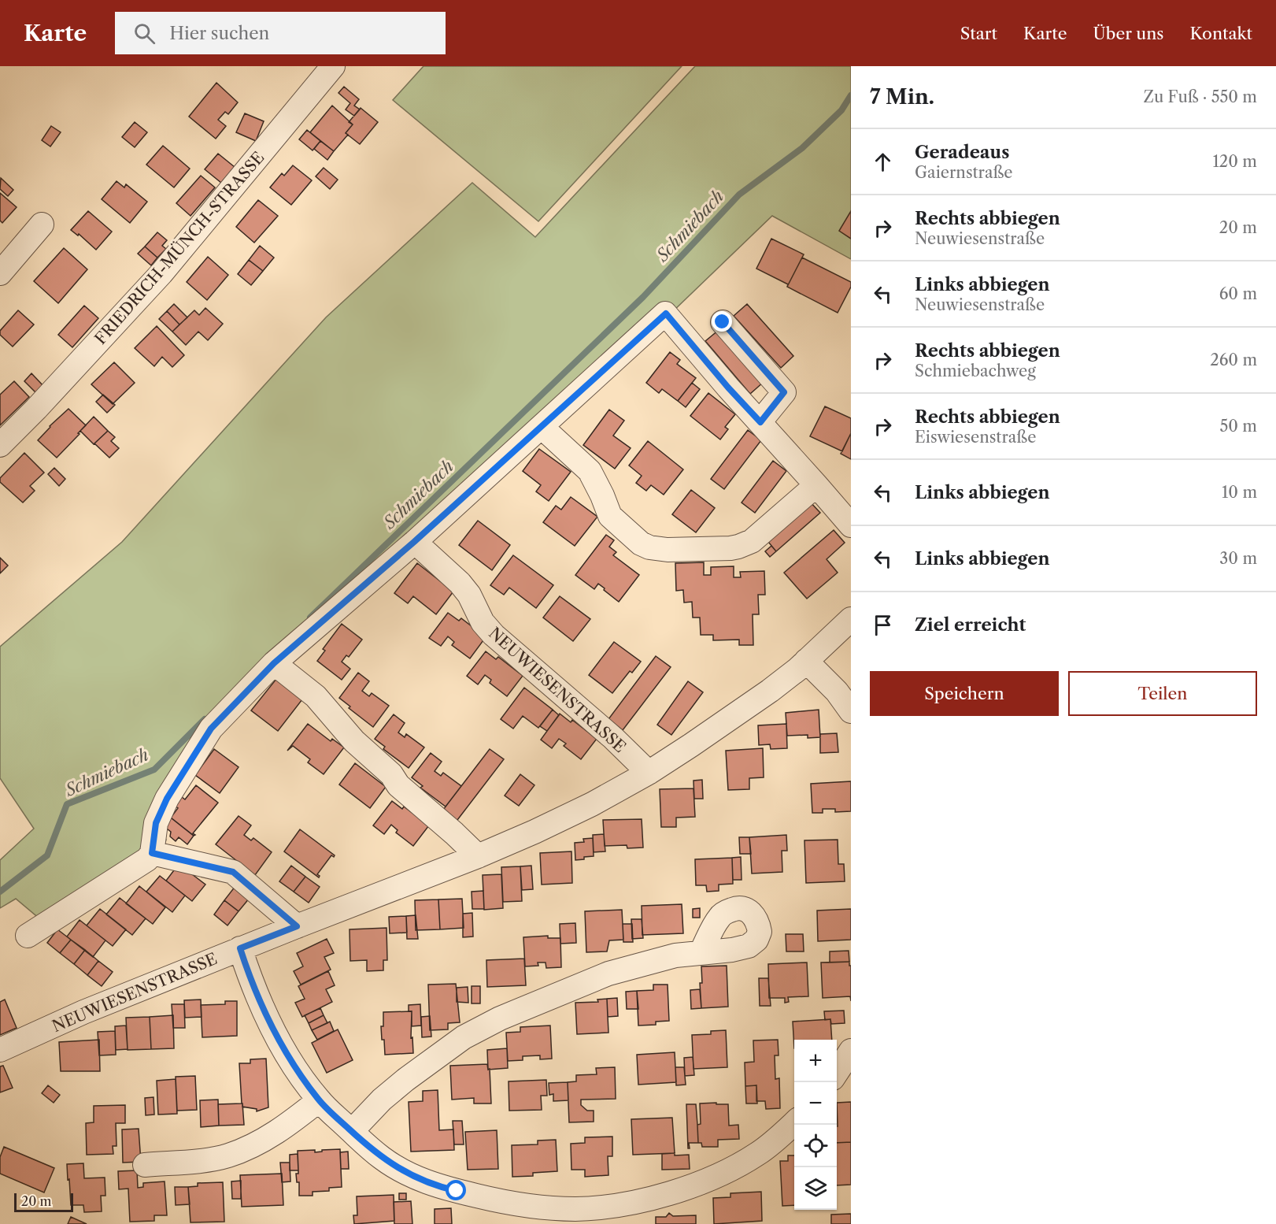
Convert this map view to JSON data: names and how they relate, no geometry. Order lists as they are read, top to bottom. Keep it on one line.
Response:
{"streets":{"street":["FRIEDRICH-MÜNCH-STRASSE","NEUWIESENSTRASSE"]},"water":["Schmiebach"],"scale_bar":"20 m","page":{"header":"Karte","search":"Hier suchen","nav":["Start","Karte","Über uns","Kontakt"],"heading":["7 Min.","Zu Fuß · 550 m"],"list":[["Geradeaus","Gaiernstraße","120 m"],["Rechts abbiegen","Neuwiesenstraße","20 m"],["Links abbiegen","Neuwiesenstraße","60 m"],["Rechts abbiegen","Schmiebachweg","260 m"],["Rechts abbiegen","Eiswiesenstraße","50 m"],["Links abbiegen","10 m"],["Links abbiegen","30 m"],"Ziel erreicht"],"buttons":["Speichern","Teilen"],"map_buttons":["+","−"],"scale":"20 m"}}
